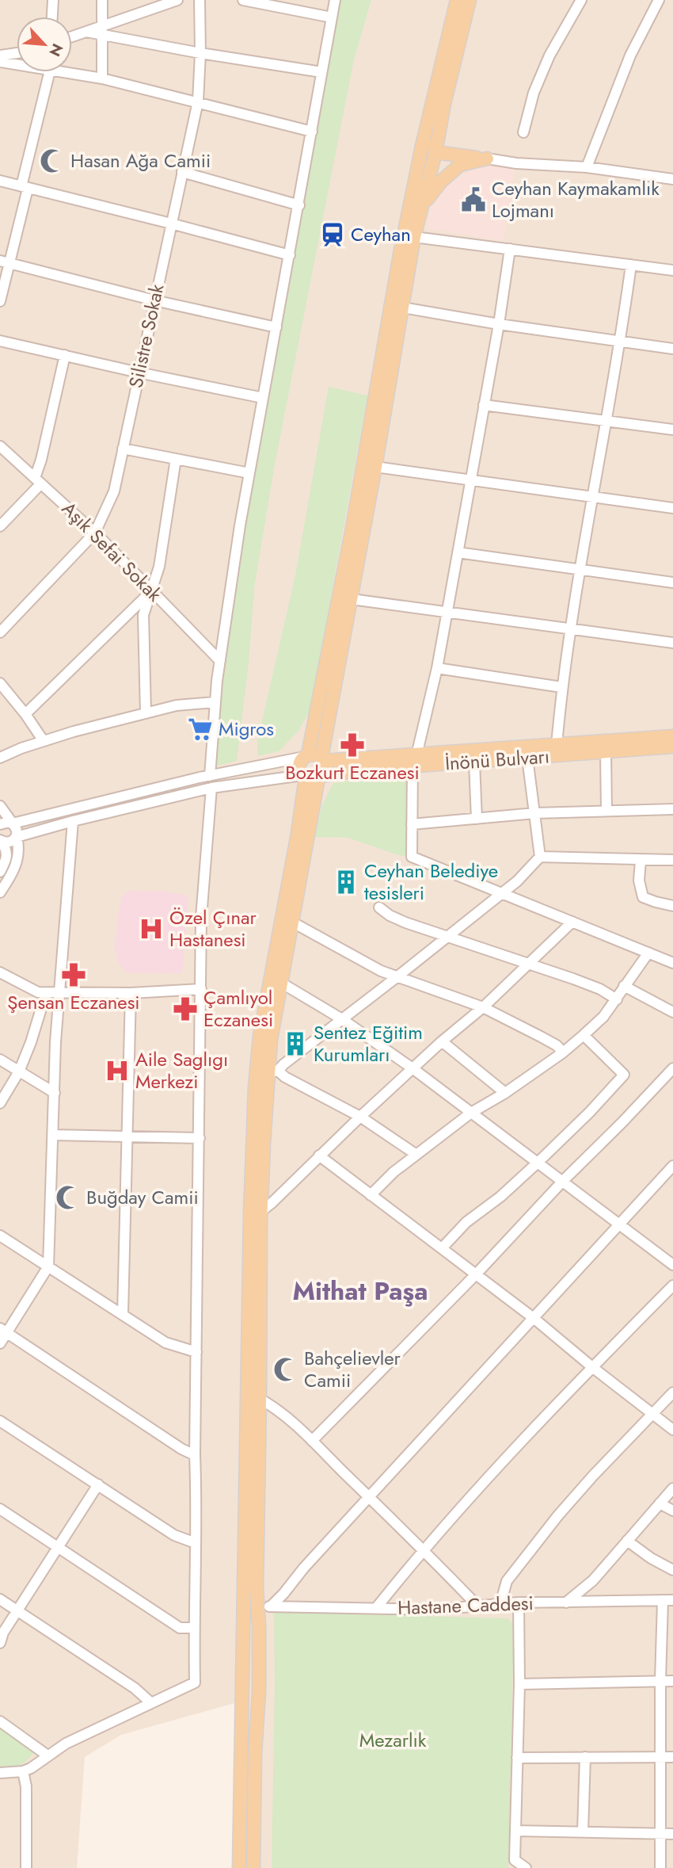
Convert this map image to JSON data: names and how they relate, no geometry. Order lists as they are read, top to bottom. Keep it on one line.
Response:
{"streets":{"main road":["İnönü Bulvarı"],"street":["Silistre Sokak","Aşık Sefai Sokak","Hastane Caddesi"]},"crossings":[["Silistre Sokak","Aşık Sefai Sokak"]],"districts":["Mithat Paşa"],"parks":["Mezarlık"],"places":{"mosque":["Hasan Ağa Camii","Buğday Camii","Bahçelievler Camii"],"public building":["Ceyhan Kaymakamlık Lojmanı"],"station":["Ceyhan"],"supermarket":["Migros"],"pharmacy":["Bozkurt Eczanesi","Şensan Eczanesi","Çamlıyol Eczanesi"],"building":["Ceyhan Belediye tesisleri","Sentez Eğitim Kurumları"],"hospital":["Özel Çınar Hastanesi","Aile Saglıgı Merkezi"]},"north":"bottom right"}
